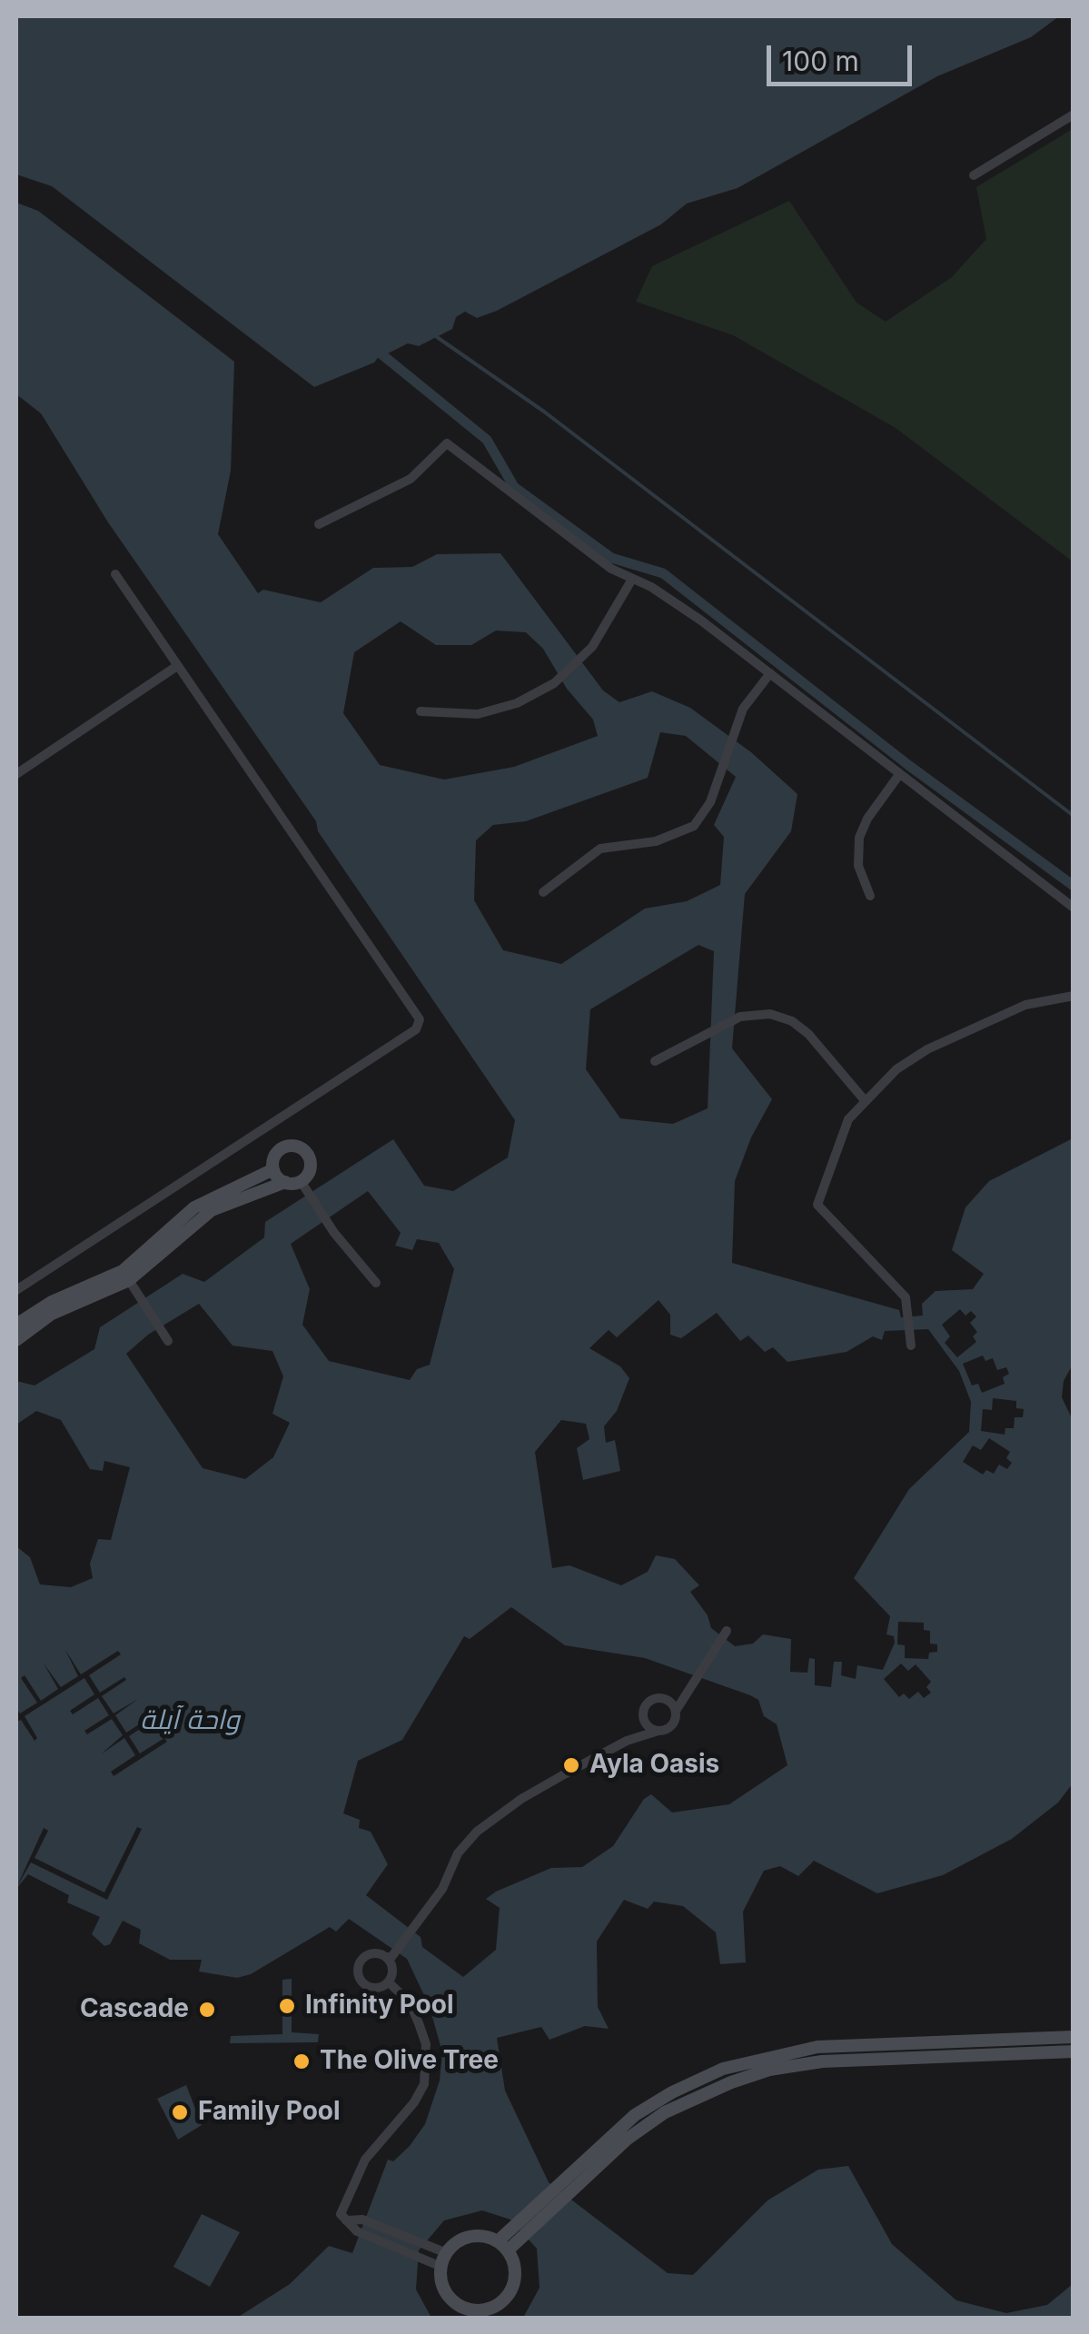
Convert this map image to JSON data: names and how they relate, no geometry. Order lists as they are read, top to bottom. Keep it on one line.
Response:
{"water":["واحة آيلة"],"places":["Ayla Oasis","Infinity Pool","Cascade","The Olive Tree","Family Pool"],"scale_bar":"100 m"}
